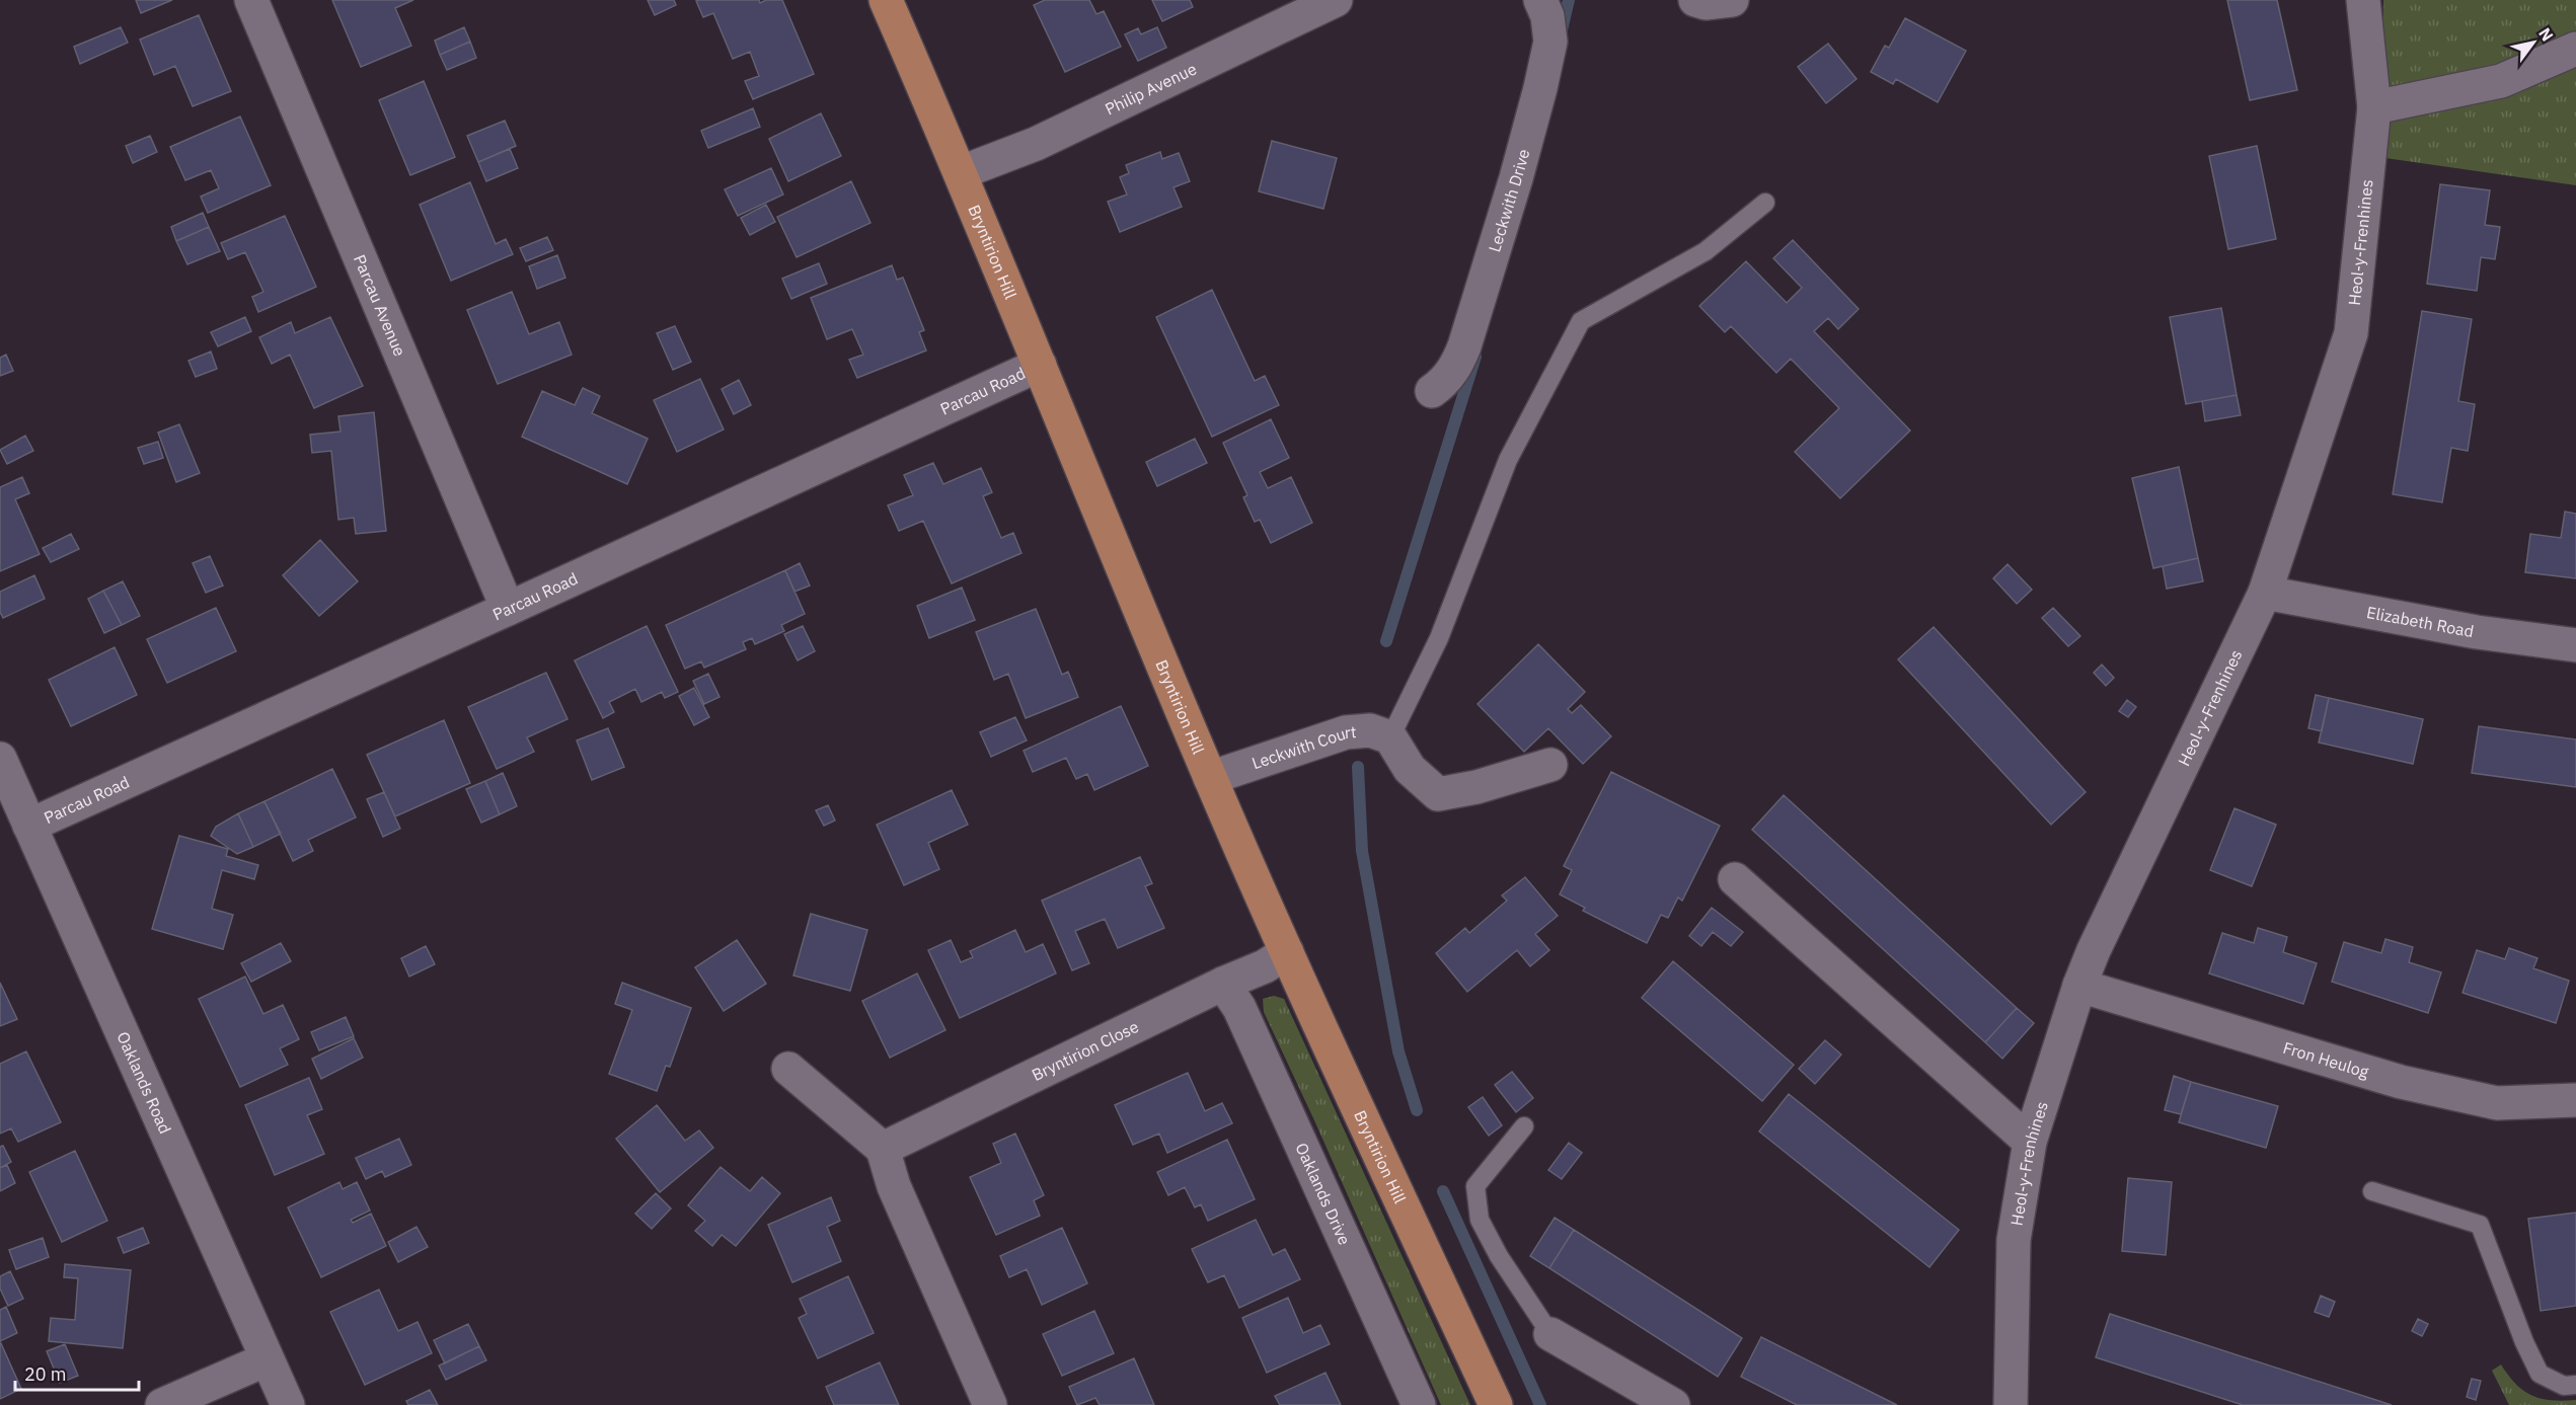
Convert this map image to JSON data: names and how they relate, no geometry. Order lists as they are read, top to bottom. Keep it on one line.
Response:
{"streets":{"main road":["Bryntirion Hill"],"street":["Philip Avenue","Leckwith Drive","Heol-y-Frenhines","Parcau Avenue","Parcau Road","Elizabeth Road","Leckwith Court","Bryntirion Close","Fron Heulog","Oaklands Road","Oaklands Drive"]},"crossings":[["Philip Avenue","Bryntirion Hill"],["Heol-y-Frenhines","Elizabeth Road"],["Heol-y-Frenhines","Fron Heulog"],["Bryntirion Hill","Parcau Road"],["Bryntirion Hill","Leckwith Court"],["Bryntirion Hill","Bryntirion Close"],["Parcau Avenue","Parcau Road"],["Parcau Road","Oaklands Road"],["Bryntirion Close","Oaklands Drive"]],"scale_bar":"20 m","north":"top right"}
